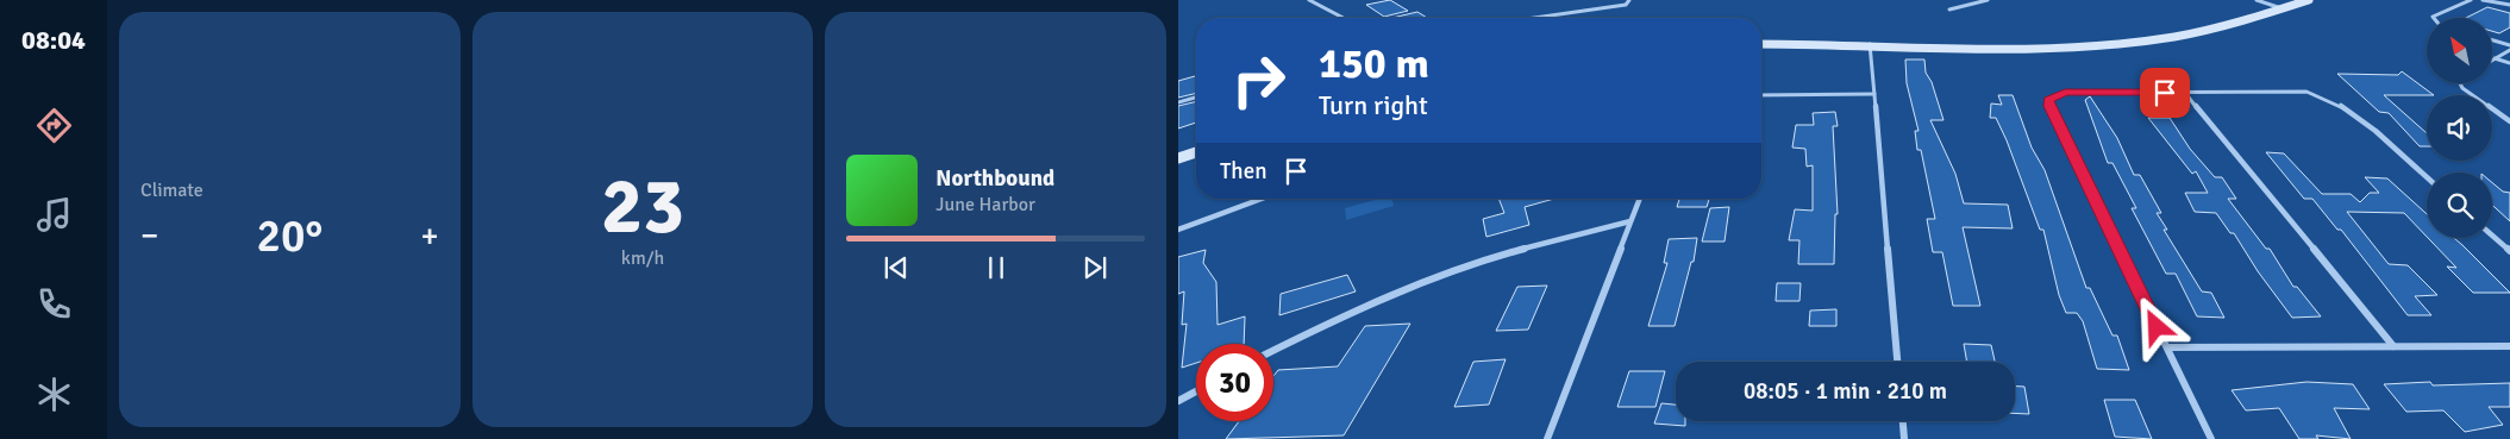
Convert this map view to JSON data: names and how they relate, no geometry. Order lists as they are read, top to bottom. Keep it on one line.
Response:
{"north":"top left","page":{"tabs":"08:04","tile":["Climate",["23","km/h"]],"turn":["150 m","Turn right"],"then":"Then","song":["Northbound","June Harbor"],"heat":["−","20°","+"],"limit":"30","trip":"08:05 · 1 min · 210 m"}}
